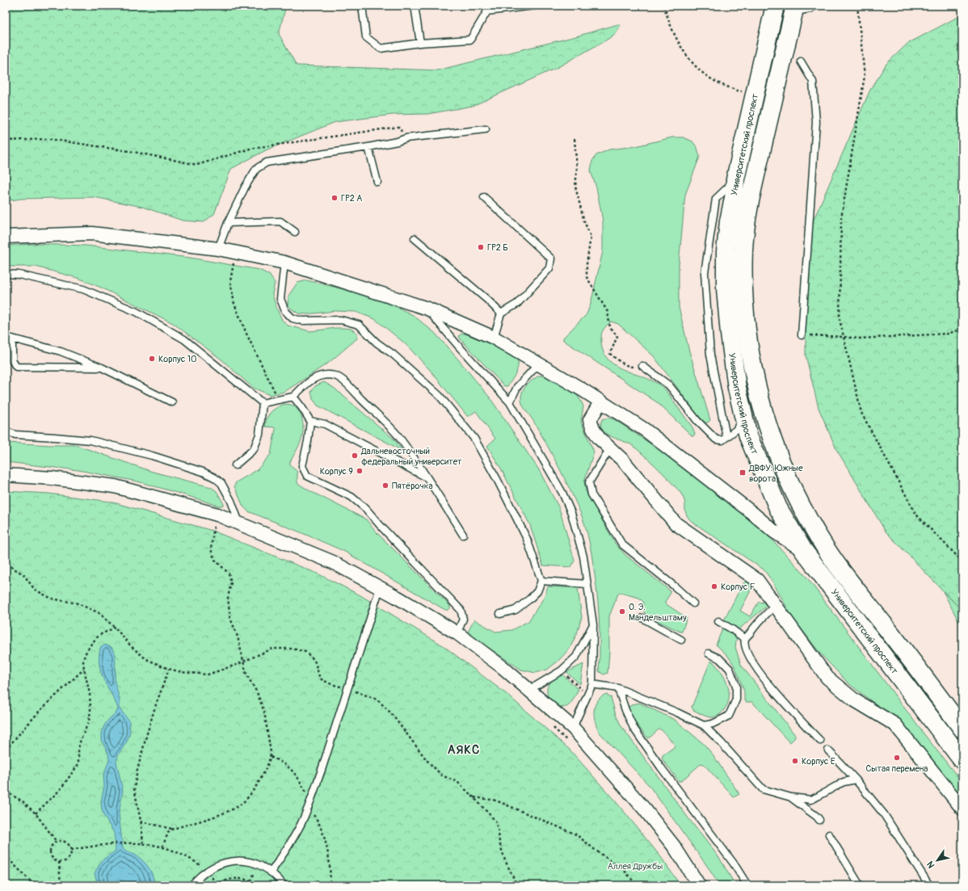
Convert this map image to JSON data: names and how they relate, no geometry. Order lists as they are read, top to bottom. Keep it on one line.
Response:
{"streets":{"main road":["Университетский проспект"]},"districts":["АЯКС"],"parks":["Аллея Дружбы"],"places":{"other":["ГР2 А","ГР2 Б","Корпус 10","Дальневосточный федеральный университет","Корпус 9","Пятёрочка","Корпус F","О. Э. Мандельштаму","Сытая перемена","Корпус E"],"transit":["ДВФУ: Южные ворота"]},"north":"bottom left"}
